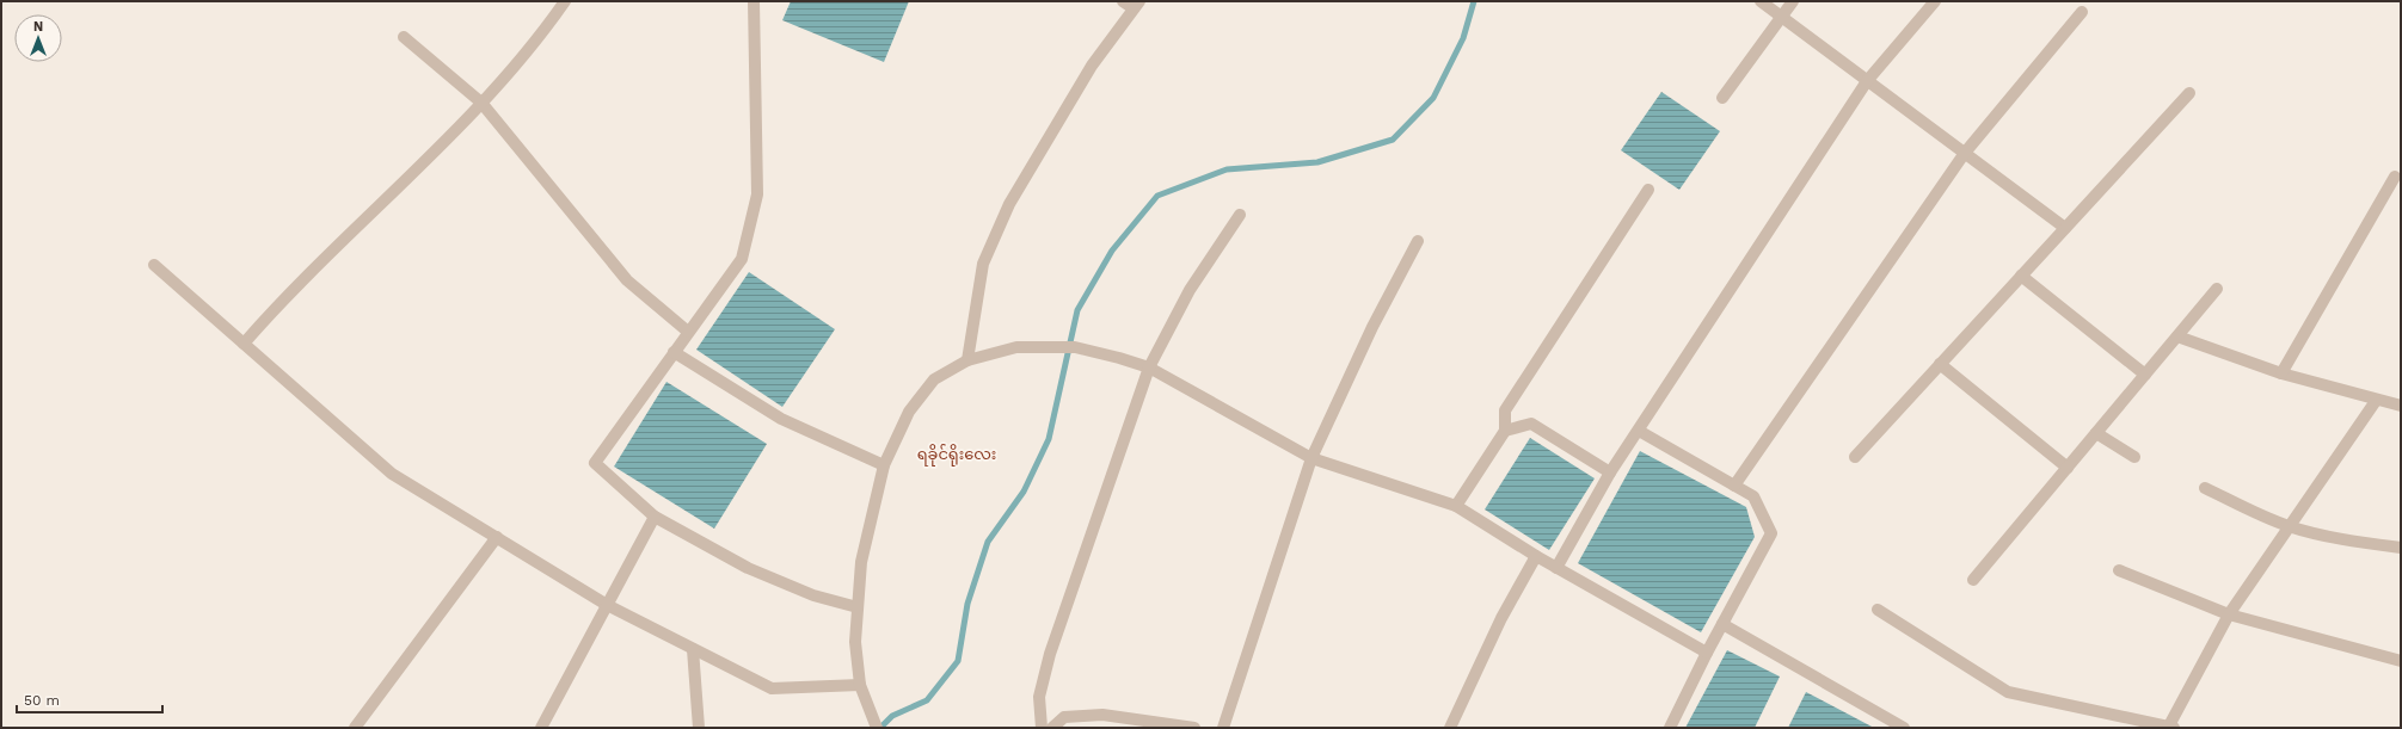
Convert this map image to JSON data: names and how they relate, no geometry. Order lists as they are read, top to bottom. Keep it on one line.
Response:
{"districts":["ရခိုင်ရိုးလေး"],"scale_bar":"50 m","north":"top"}
